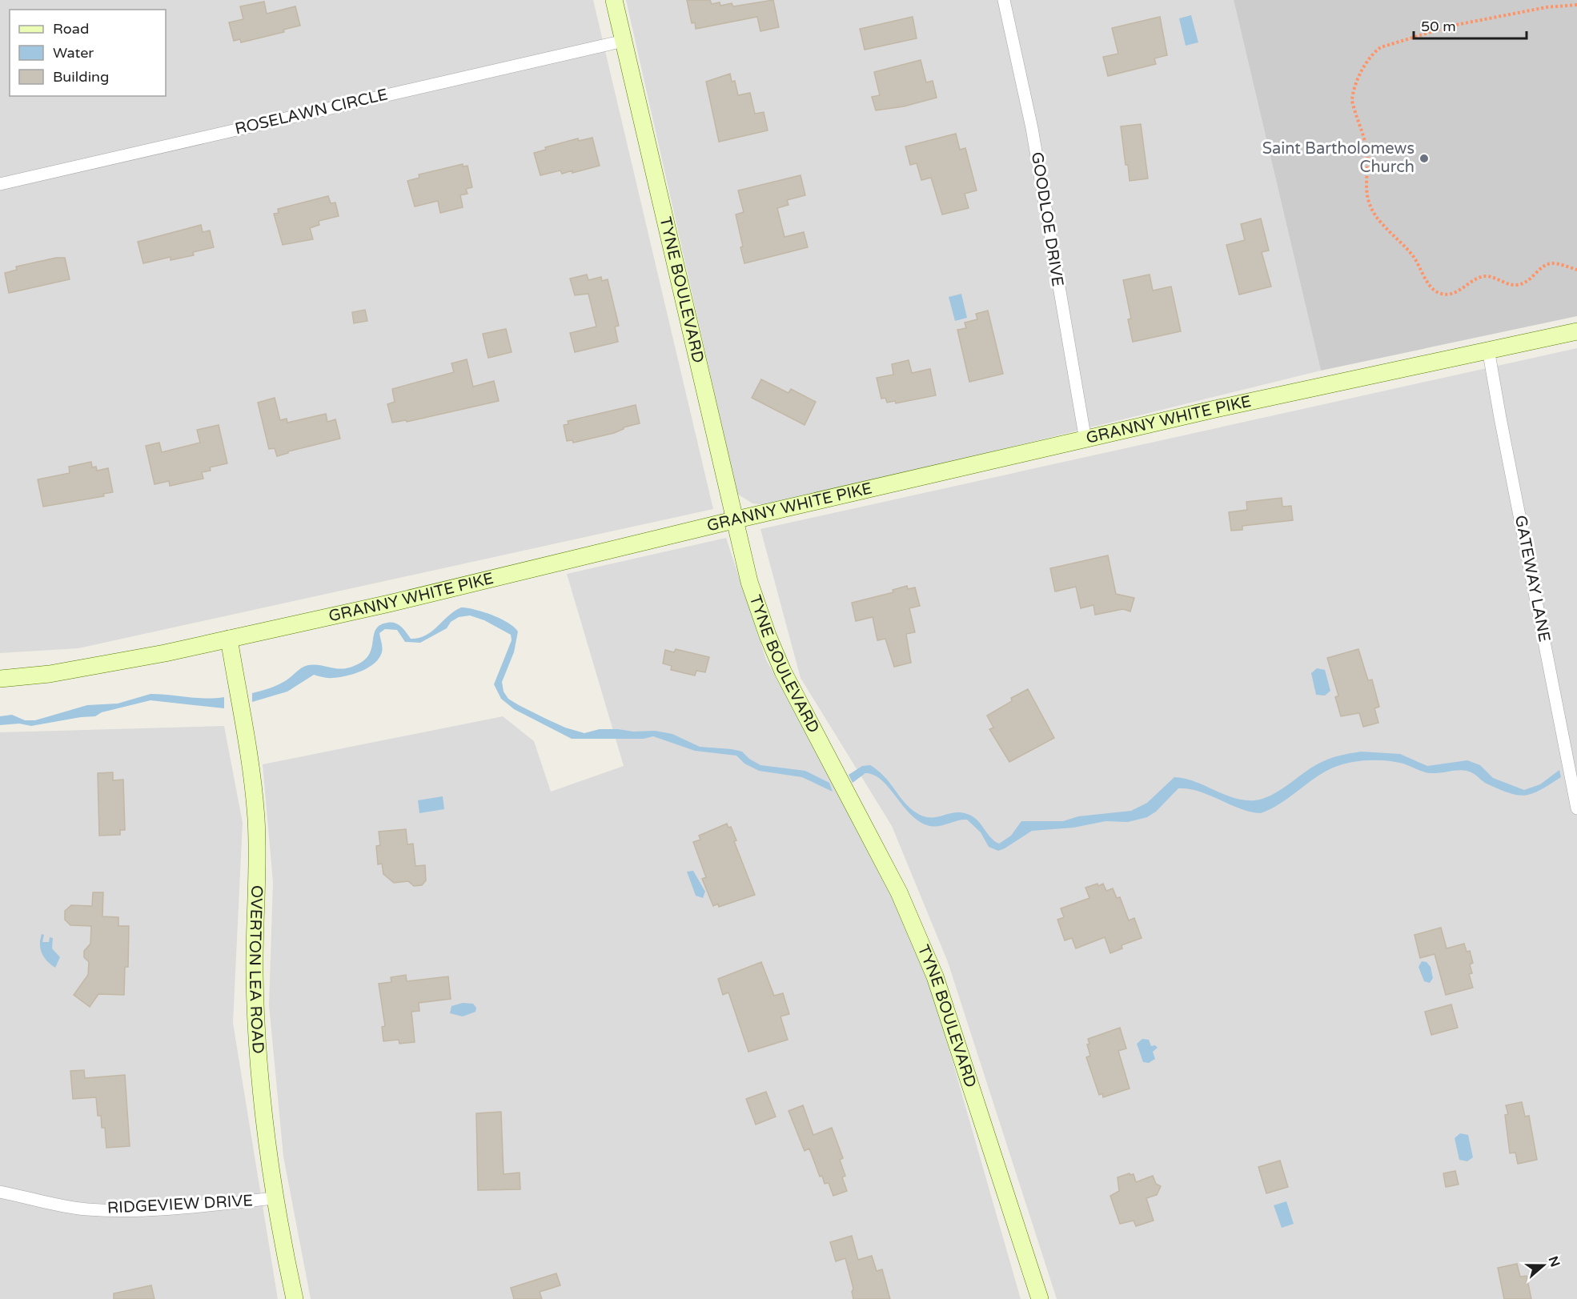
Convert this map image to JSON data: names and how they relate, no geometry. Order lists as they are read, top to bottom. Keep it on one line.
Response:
{"streets":{"street":["ROSELAWN CIRCLE","GOODLOE DRIVE","TYNE BOULEVARD","GRANNY WHITE PIKE","GATEWAY LANE","OVERTON LEA ROAD","RIDGEVIEW DRIVE"]},"crossings":[["ROSELAWN CIRCLE","TYNE BOULEVARD"],["GOODLOE DRIVE","GRANNY WHITE PIKE"],["TYNE BOULEVARD","GRANNY WHITE PIKE"],["GRANNY WHITE PIKE","GATEWAY LANE"],["GRANNY WHITE PIKE","OVERTON LEA ROAD"],["OVERTON LEA ROAD","RIDGEVIEW DRIVE"]],"places":["Saint Bartholomews Church"],"legend":["Road","Water","Building"],"scale_bar":"50 m","north":"right"}
